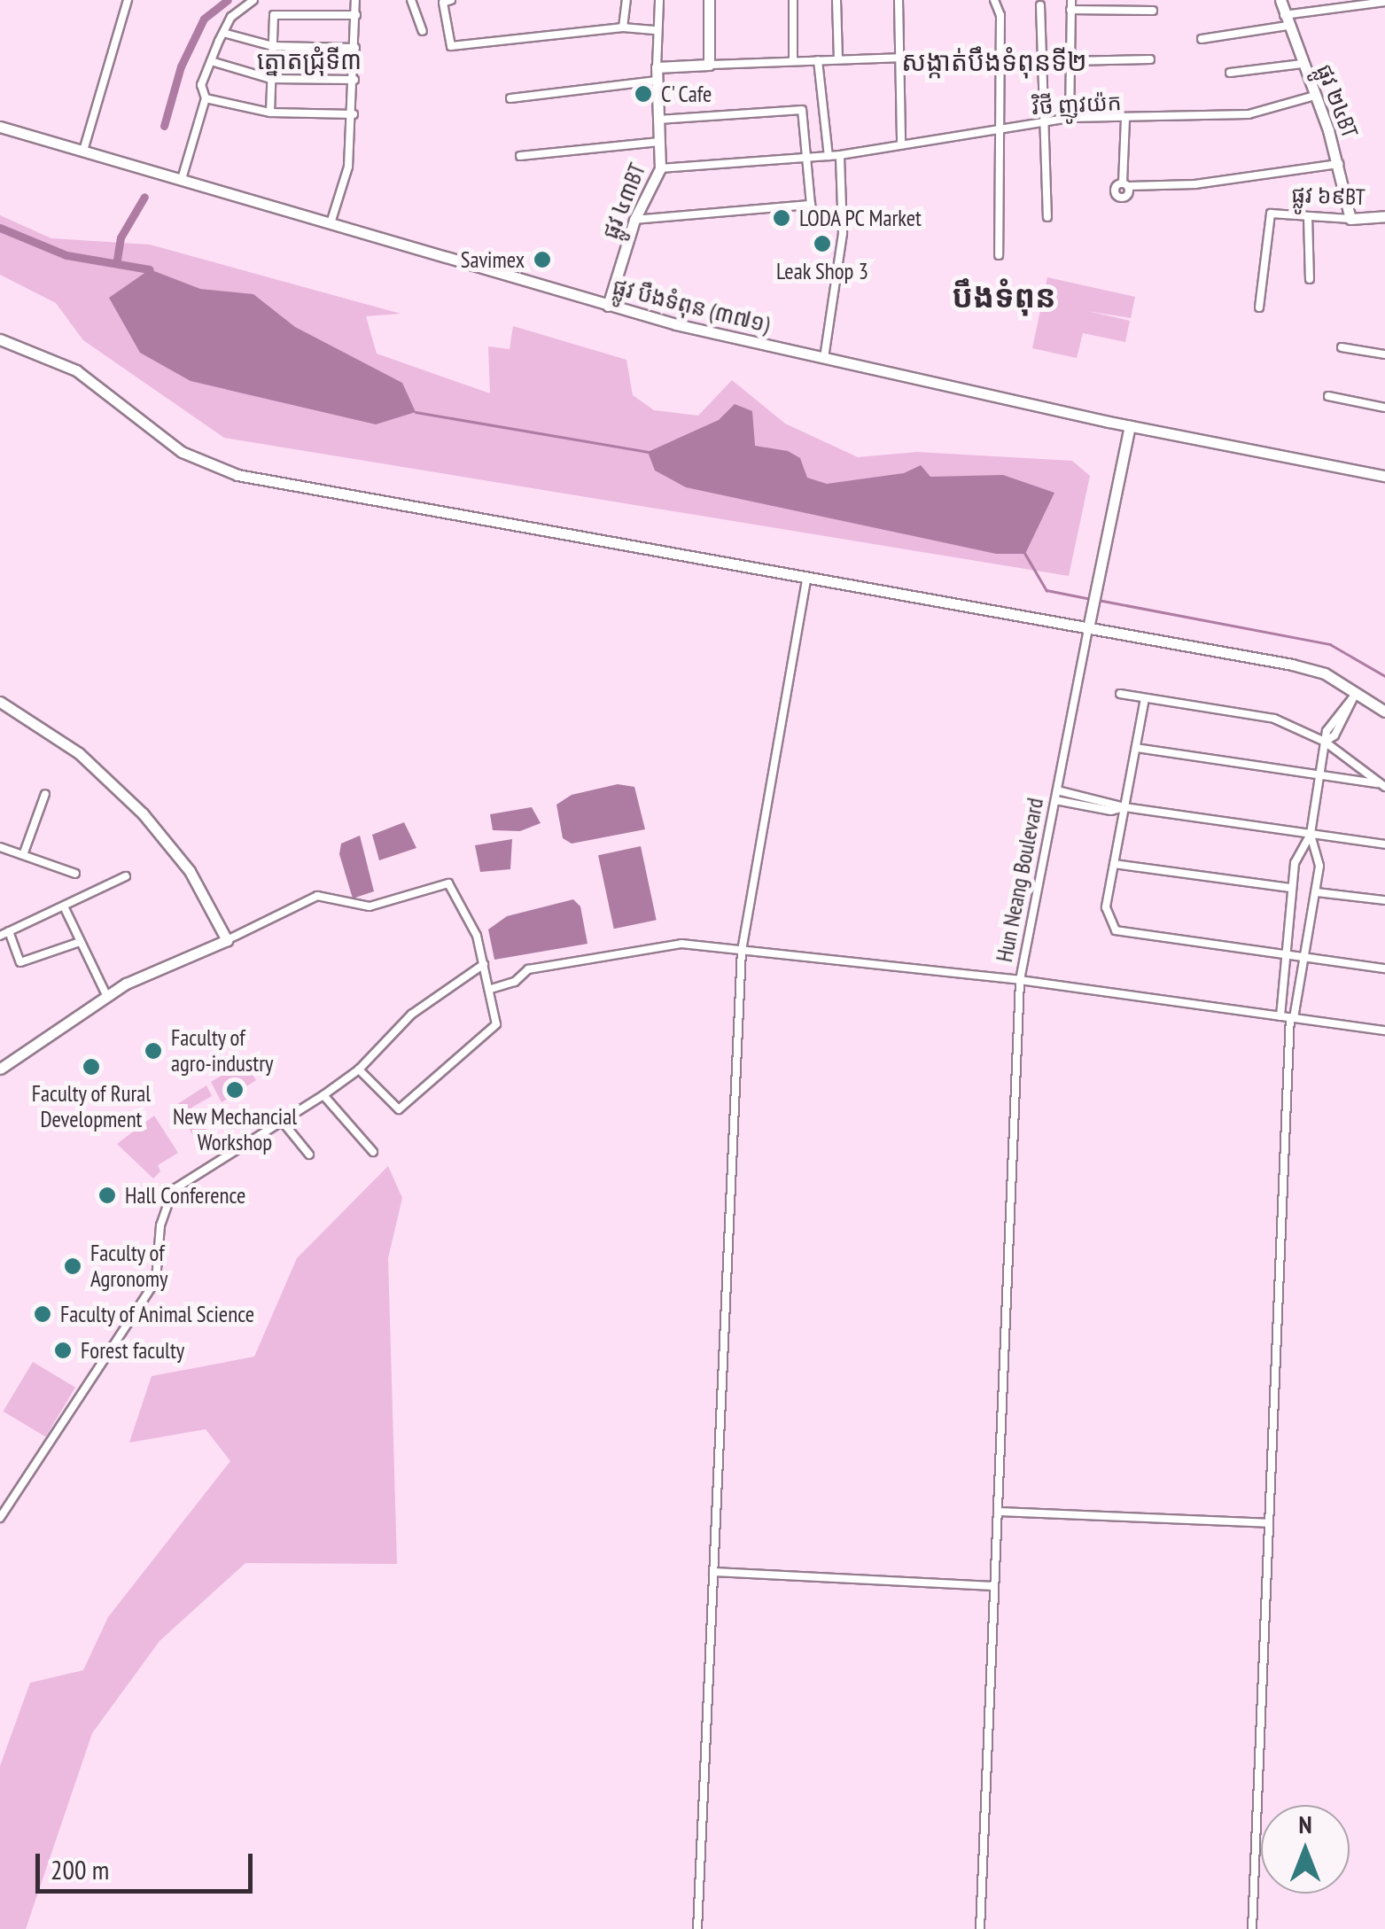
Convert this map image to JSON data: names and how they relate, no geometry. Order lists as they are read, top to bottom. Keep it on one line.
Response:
{"streets":{"street":["ផ្លូវ ២៤BT","វិថី ញូវយ៉ក","ផ្លូវ ៦៩BT","ផ្លូវ ៤៣BT","ផ្លូវ បឹងទំពុន (៣៧១)","Hun Neang Boulevard"]},"crossings":[["ផ្លូវ ២៤BT","វិថី ញូវយ៉ក"],["ផ្លូវ ២៤BT","ផ្លូវ ៦៩BT"],["វិថី ញូវយ៉ក","ផ្លូវ ៤៣BT"],["ផ្លូវ ៤៣BT","ផ្លូវ បឹងទំពុន (៣៧១)"],["ផ្លូវ បឹងទំពុន (៣៧១)","Hun Neang Boulevard"]],"districts":["ត្នោតជ្រុំទី៣","សង្កាត់បឹងទំពុនទី២","បឹងទំពុន"],"places":["C' Cafe","LODA PC Market","Leak Shop 3","Savimex","Faculty of agro-industry","Faculty of Rural Development","New Mechancial Workshop","Hall Conference","Faculty of Agronomy","Faculty of Animal Science","Forest faculty"],"scale_bar":"200 m","north":"top"}
